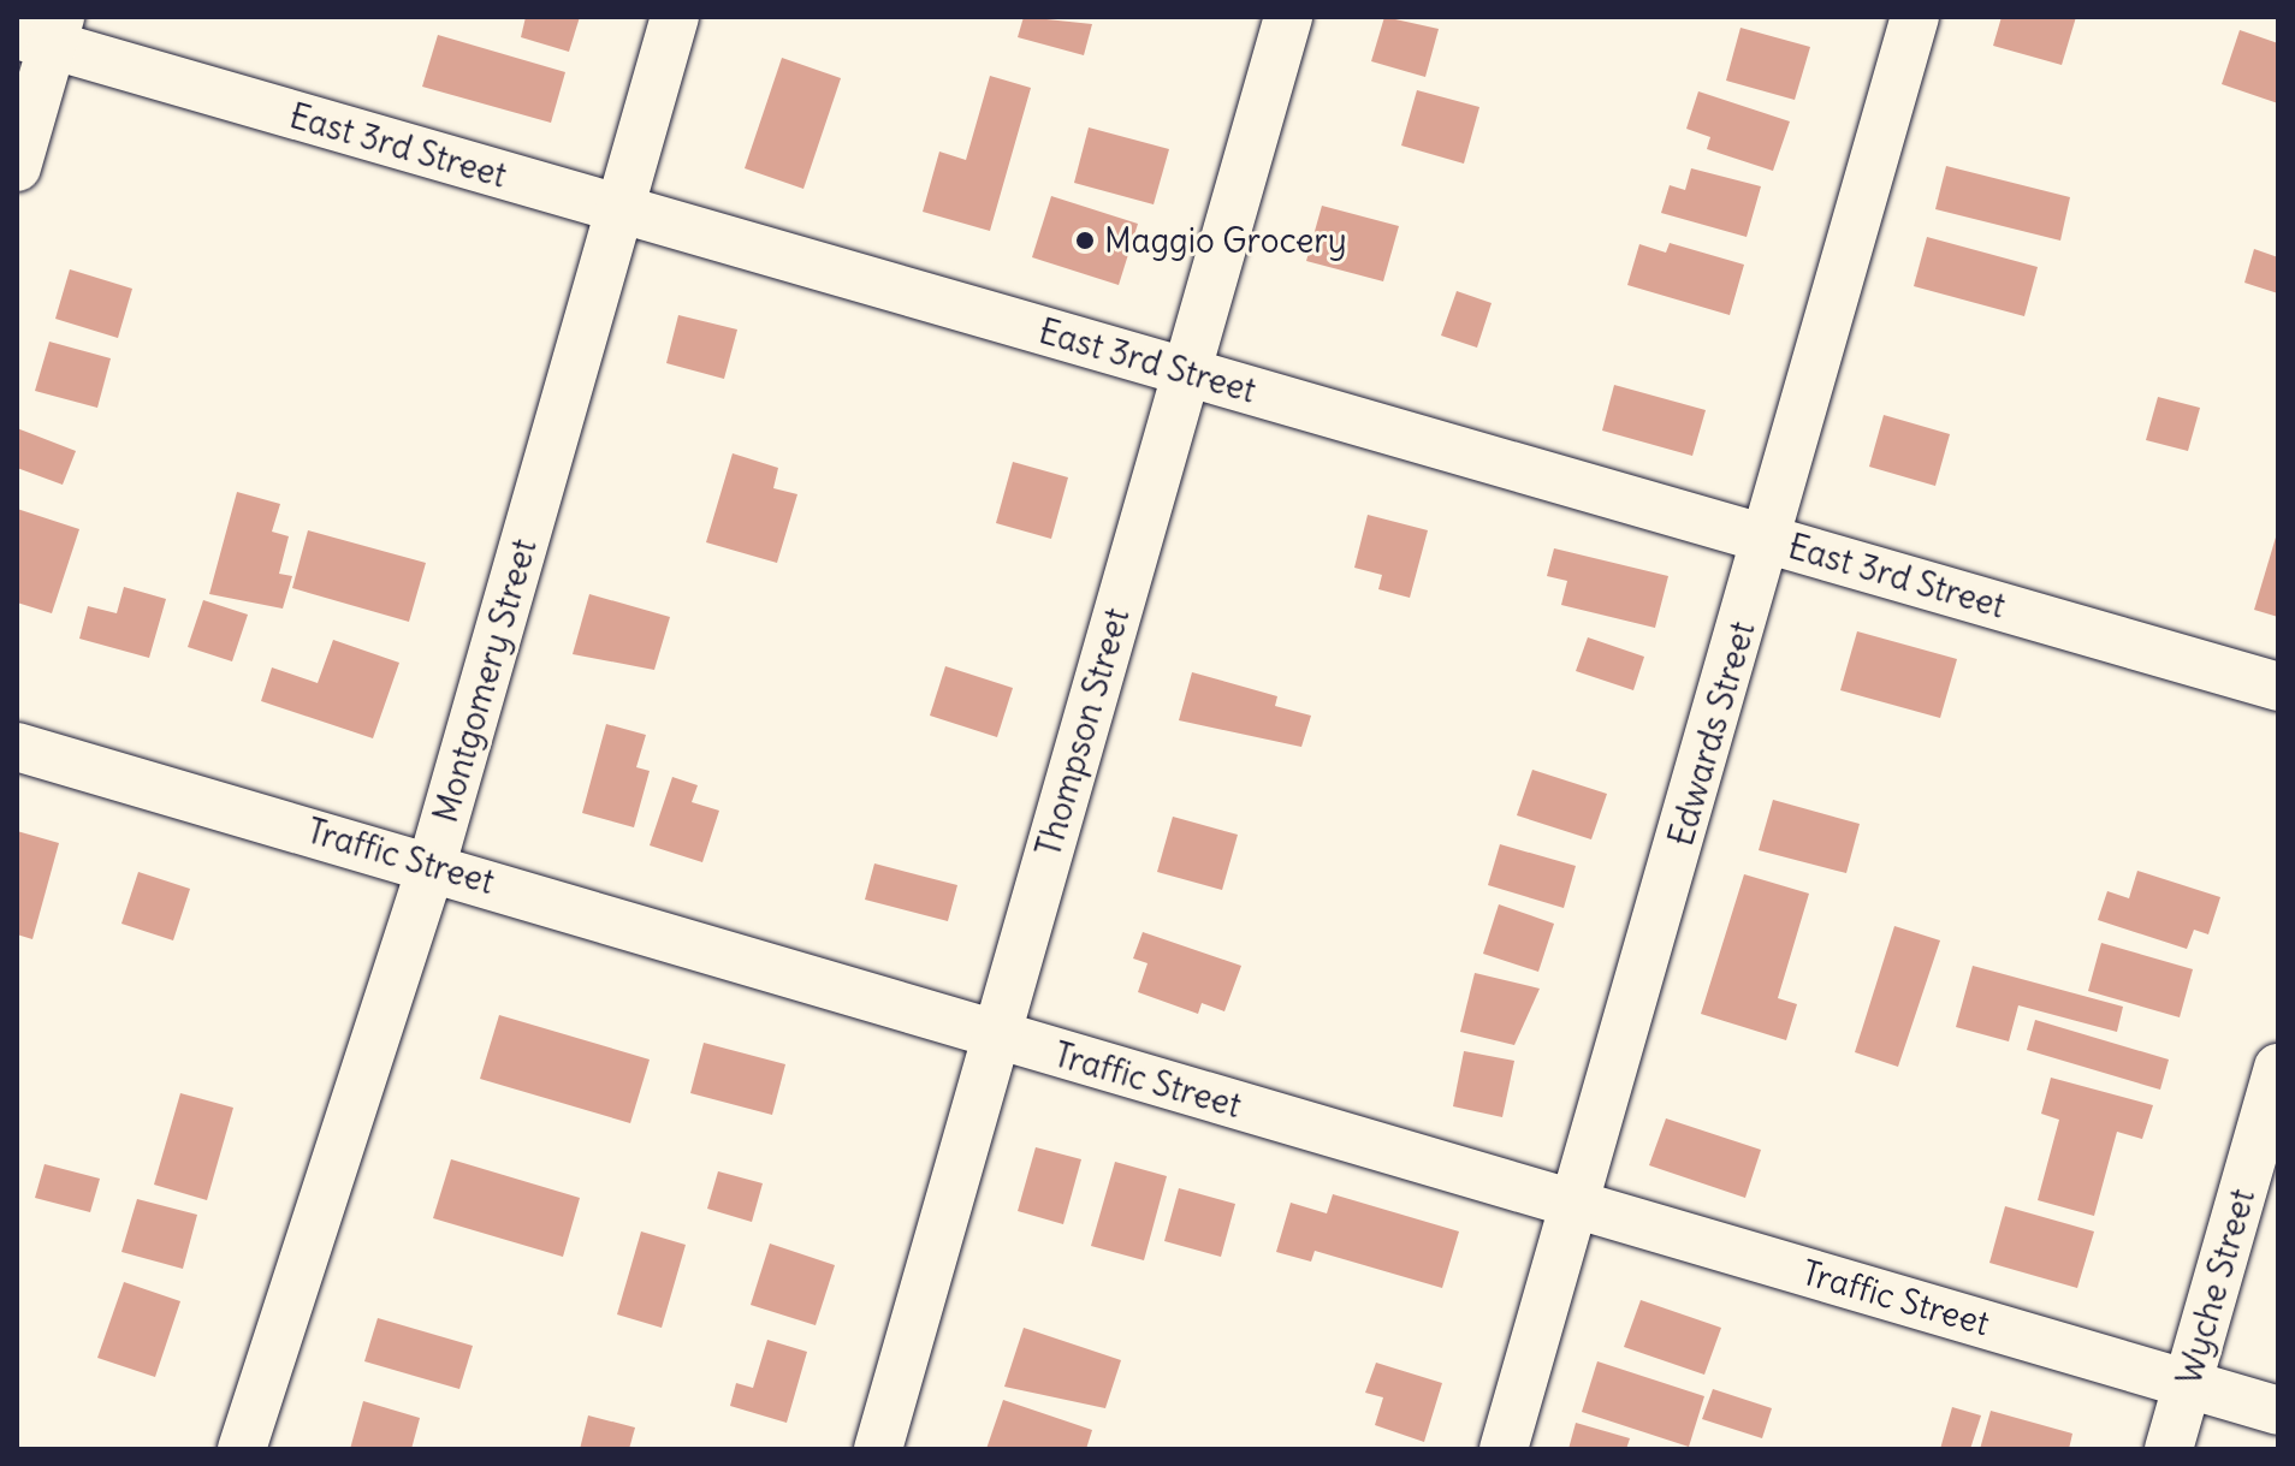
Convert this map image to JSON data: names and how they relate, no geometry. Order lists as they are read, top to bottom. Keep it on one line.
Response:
{"streets":{"street":["East 3rd Street","Montgomery Street","Thompson Street","Edwards Street","Traffic Street","Wyche Street"]},"crossings":[["East 3rd Street","Montgomery Street"],["East 3rd Street","Thompson Street"],["East 3rd Street","Edwards Street"],["Montgomery Street","Traffic Street"],["Thompson Street","Traffic Street"],["Edwards Street","Traffic Street"],["Traffic Street","Wyche Street"]],"places":["Maggio Grocery"]}
